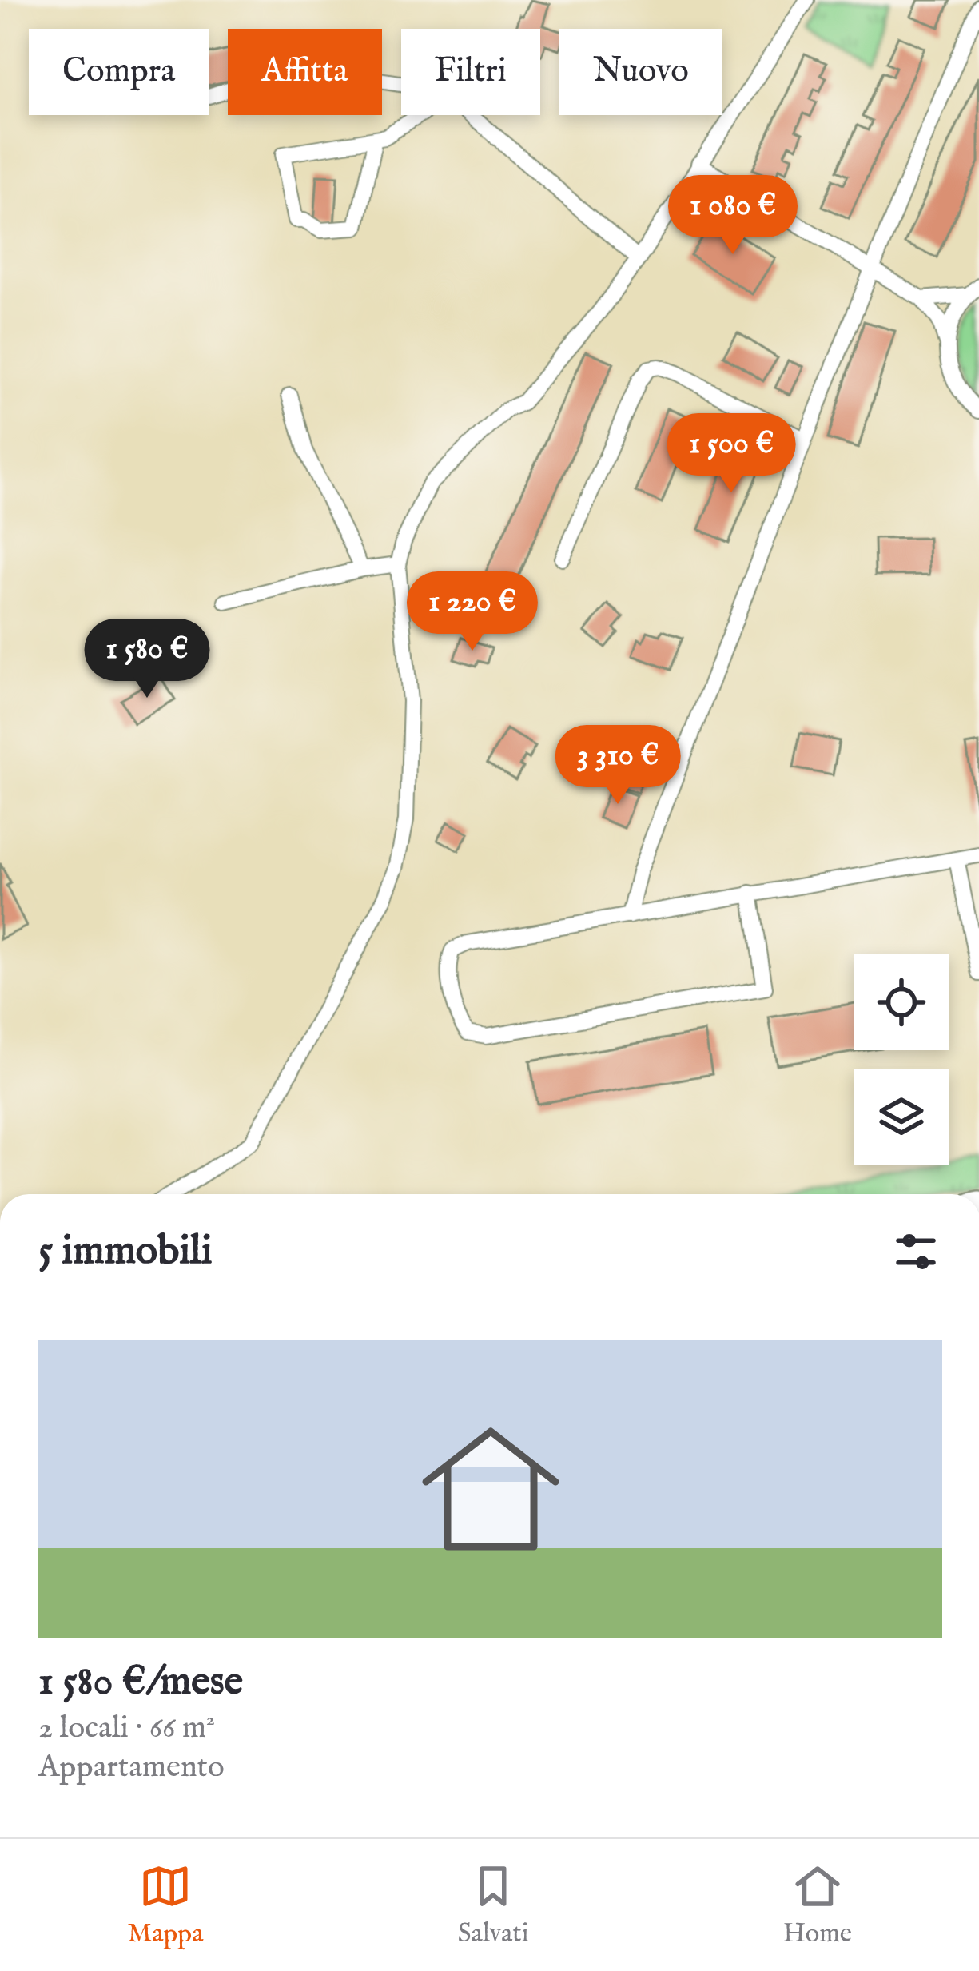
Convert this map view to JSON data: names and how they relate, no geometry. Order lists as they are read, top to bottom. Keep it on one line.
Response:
{"page":{"chip":["Compra","Affitta","Filtri","Nuovo"],"price":["1 080 €","1 500 €","1 220 €","1 580 €","3 310 €"],"heading":"5 immobili","list":[{"name":"1 580 €/mese","note":"2 locali · 66 m² · Appartamento"}],"tabs":["Mappa","Salvati","Home"]}}
